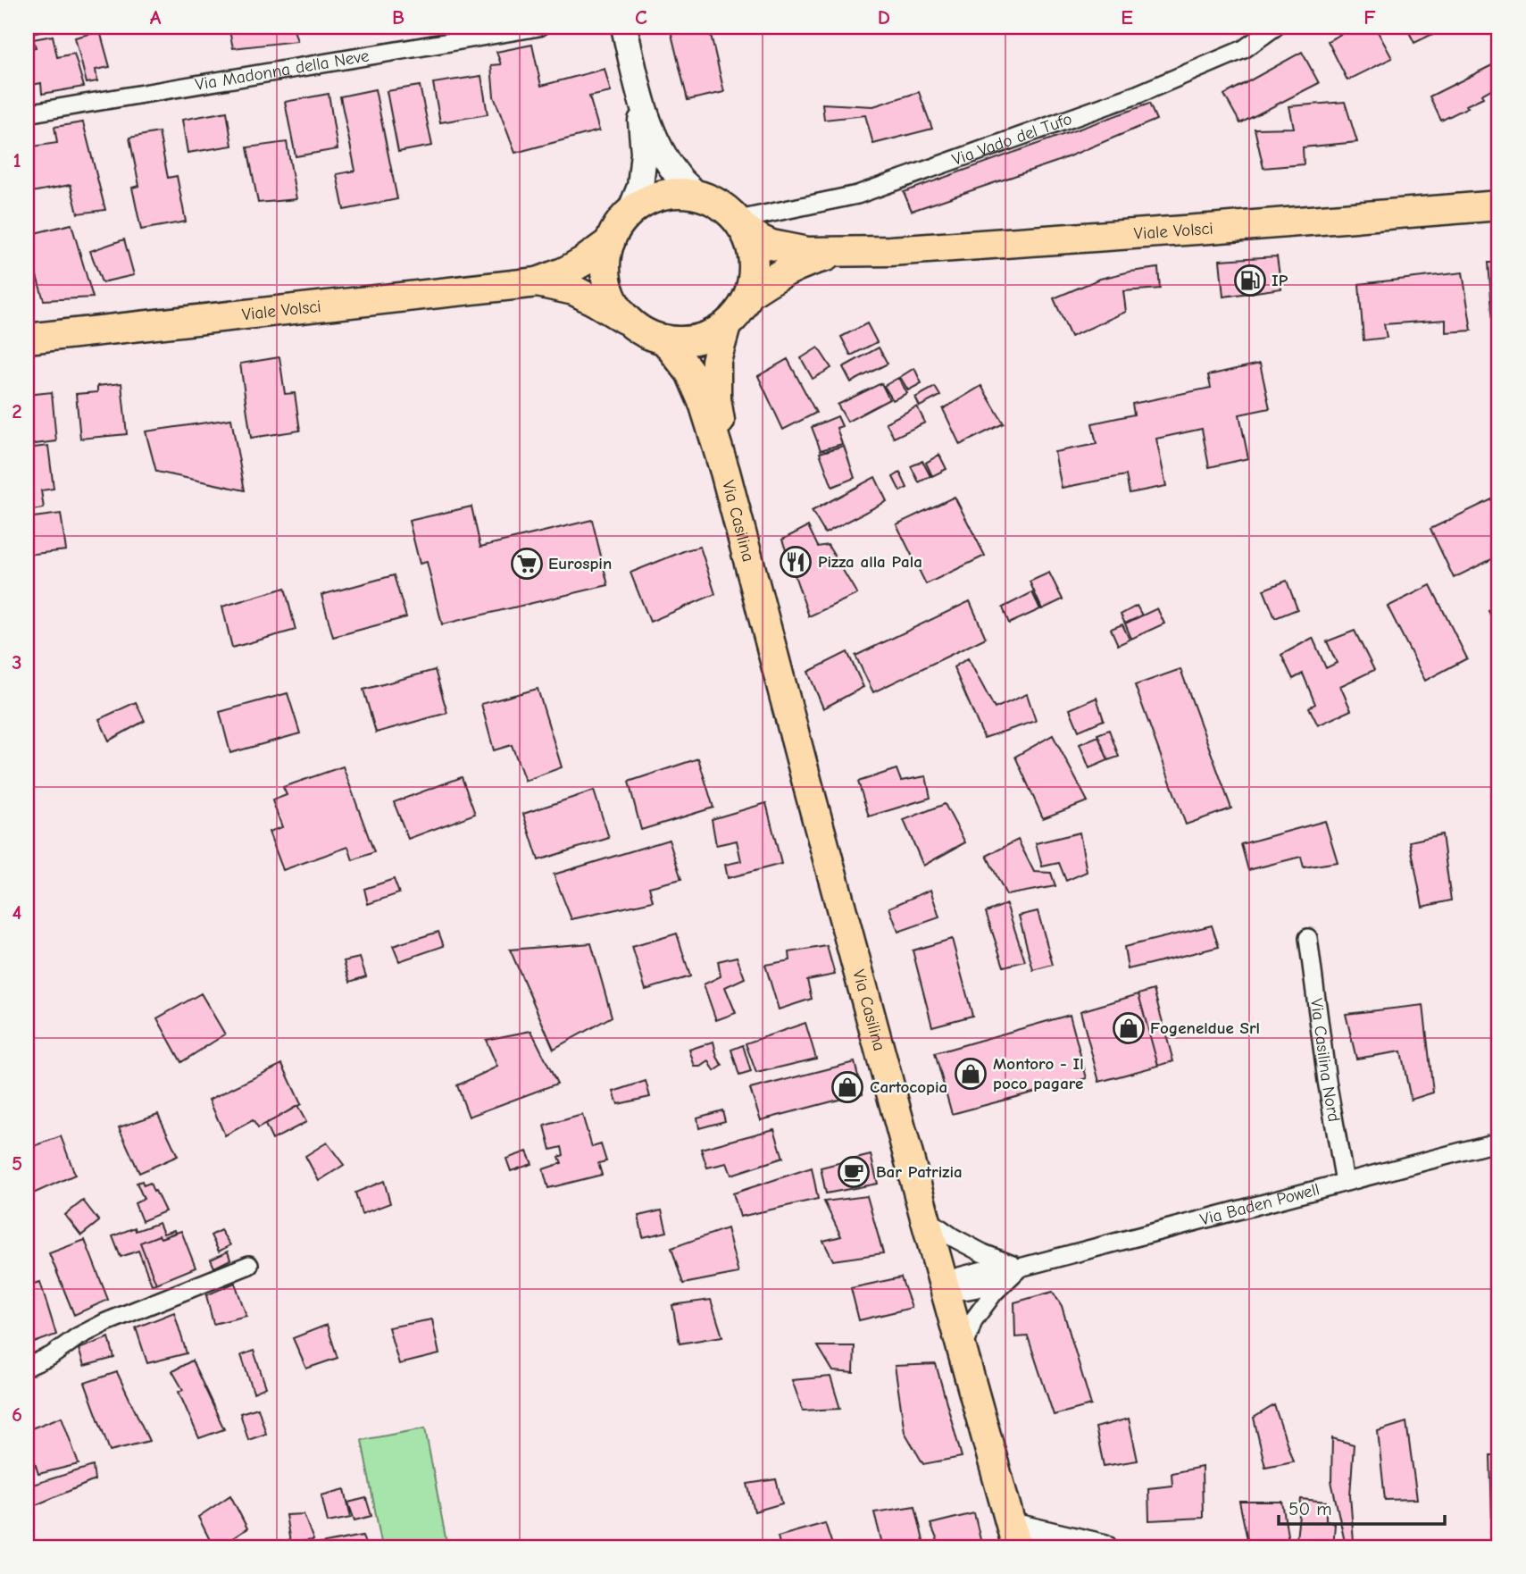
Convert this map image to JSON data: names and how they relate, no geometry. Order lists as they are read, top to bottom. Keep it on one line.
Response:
{"streets":{"main road":["Viale Volsci","Via Casilina"],"street":["Via Madonna della Neve","Via Vado del Tufo","Via Casilina Nord","Via Baden Powell"]},"crossings":[["Via Vado del Tufo","Viale Volsci"],["Via Vado del Tufo","Via Casilina"],["Viale Volsci","Via Casilina"],["Via Casilina","Via Baden Powell"],["Via Casilina Nord","Via Baden Powell"]],"places":{"fuel station":["IP"],"restaurant":["Pizza alla Pala"],"supermarket":["Eurospin"],"shop":["Fogeneldue Srl","Montoro - Il poco pagare","Cartocopia"],"cafe":["Bar Patrizia"]},"scale_bar":"50 m","grid":{"columns":["A","B","C","D","E","F"],"rows":["1","2","3","4","5","6"]}}
